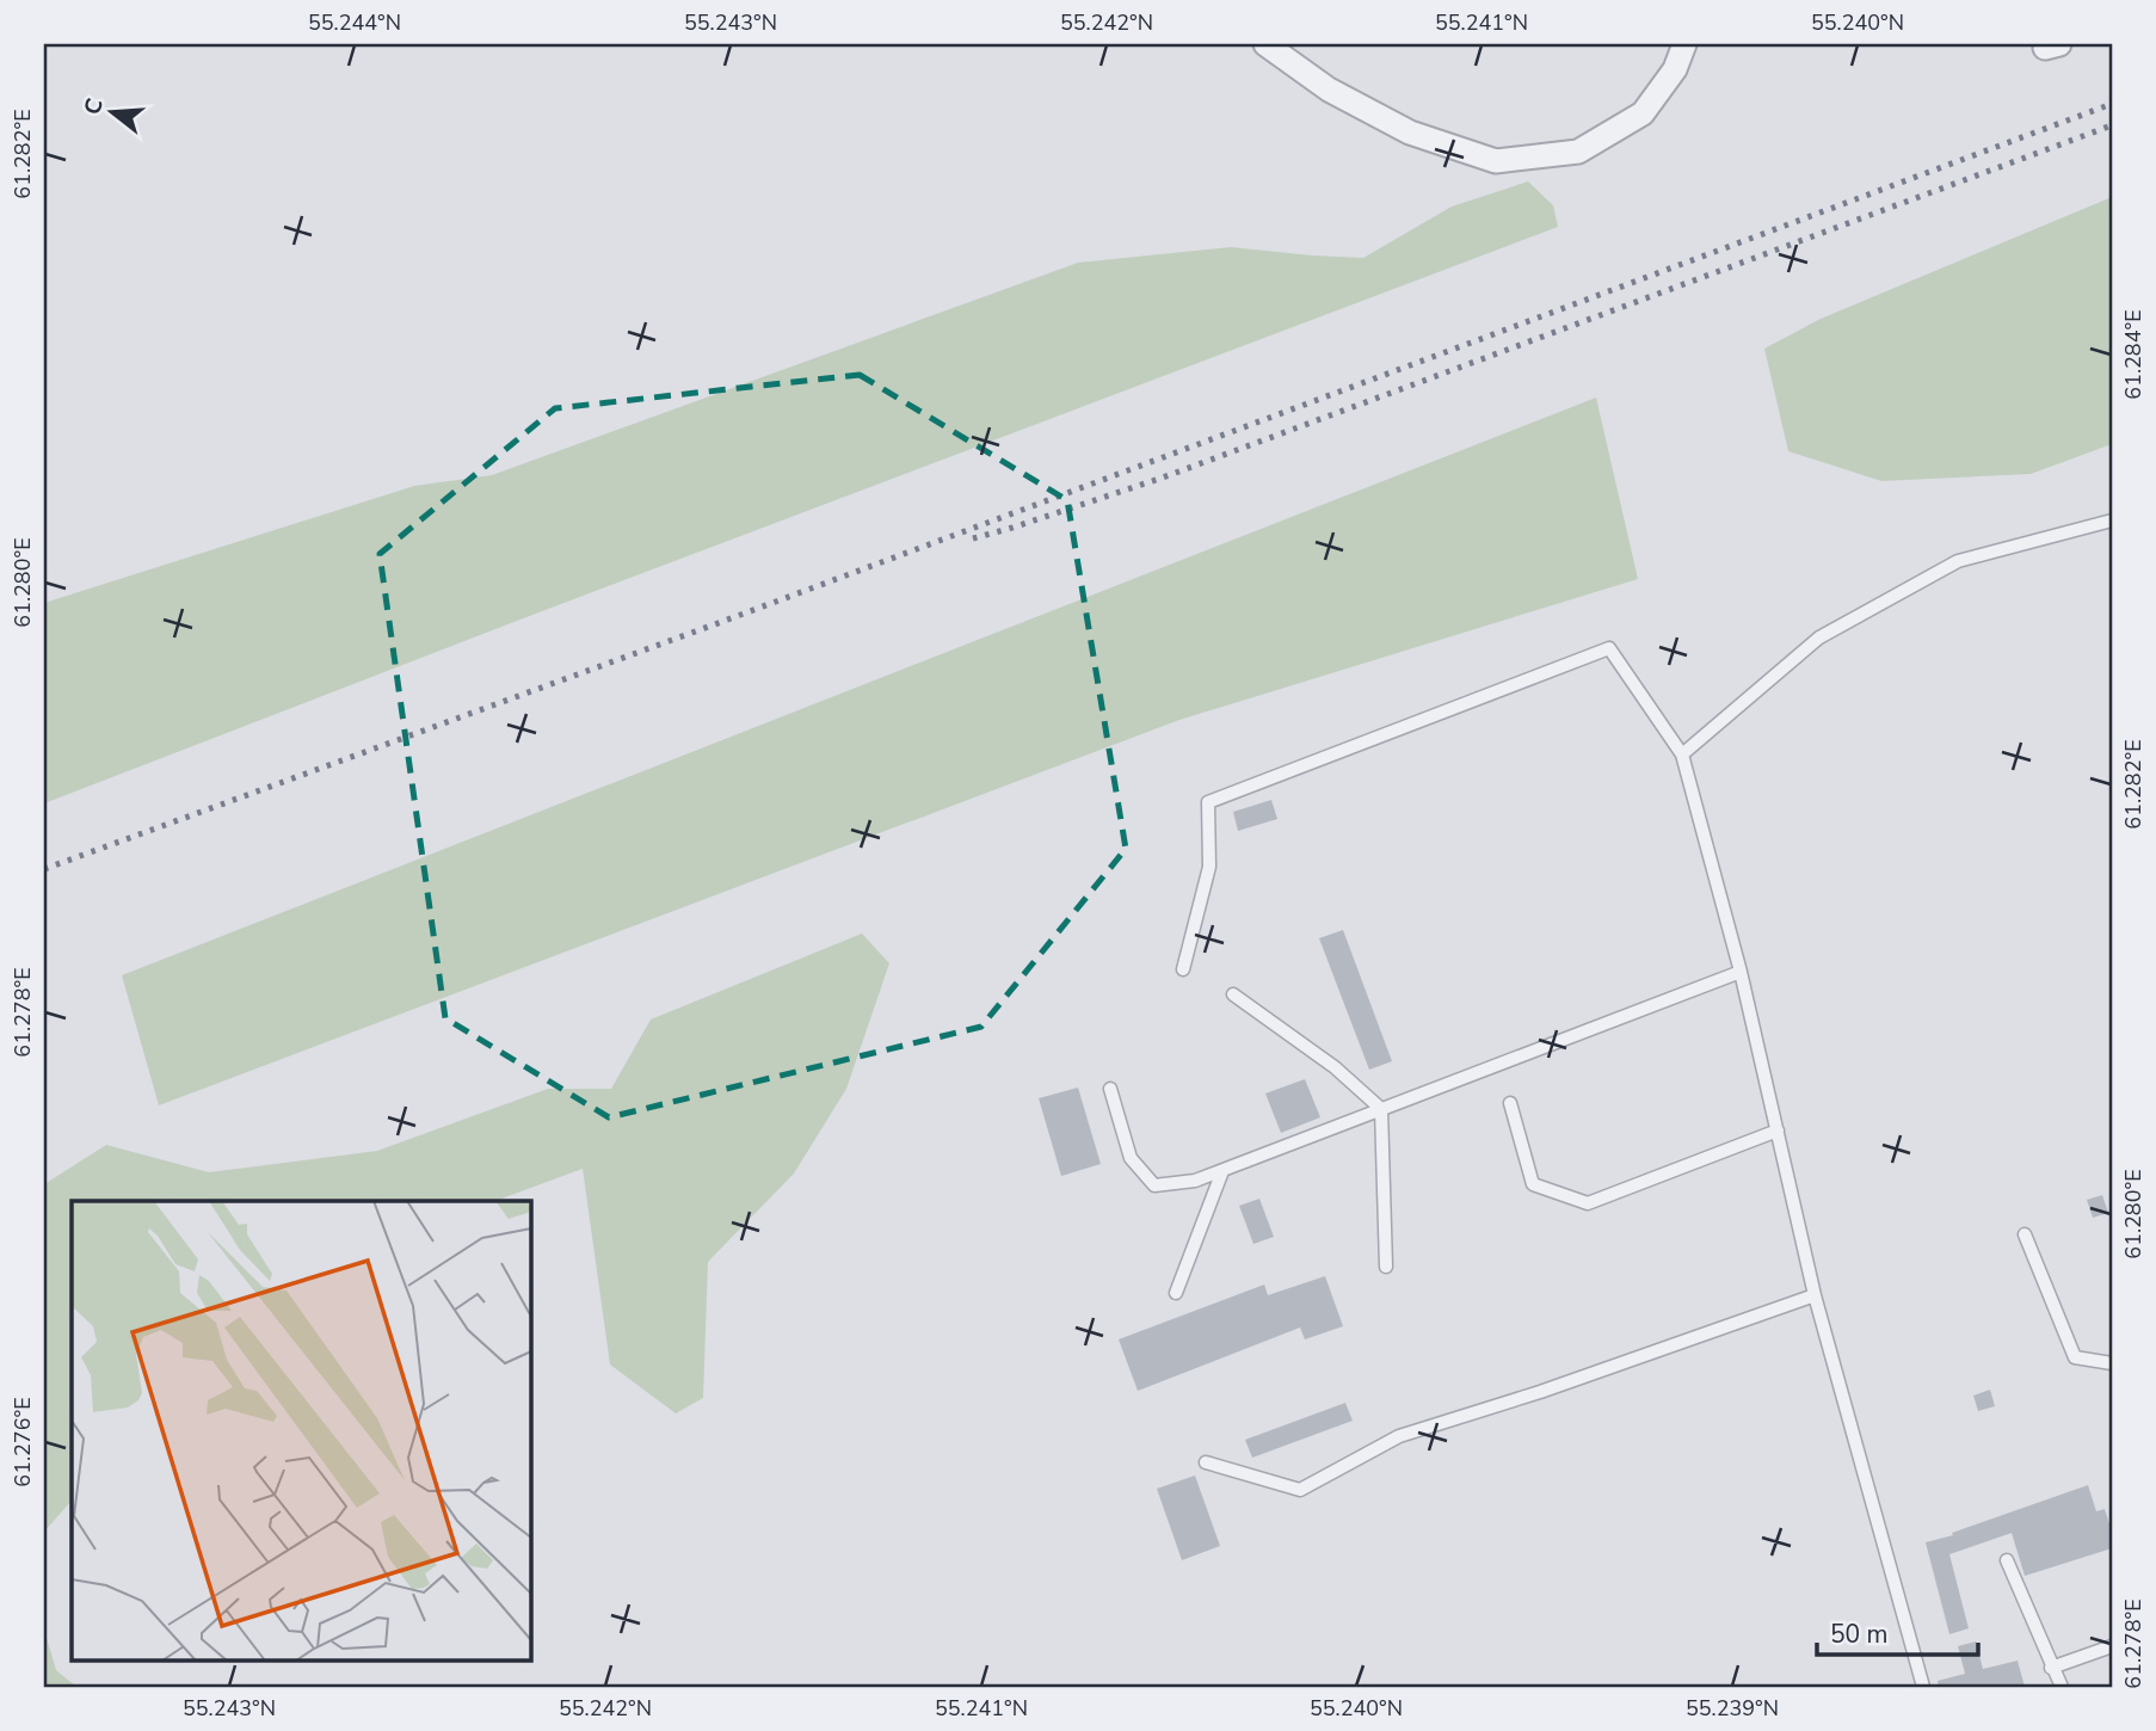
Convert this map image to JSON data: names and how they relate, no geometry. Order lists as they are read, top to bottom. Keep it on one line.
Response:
{"scale_bar":"50 m","north":"left","coordinates":["55.244°N","55.243°N","55.242°N","55.241°N","55.240°N","61.282°E","61.284°E","61.280°E","61.278°E","61.276°E","55.239°N"]}
